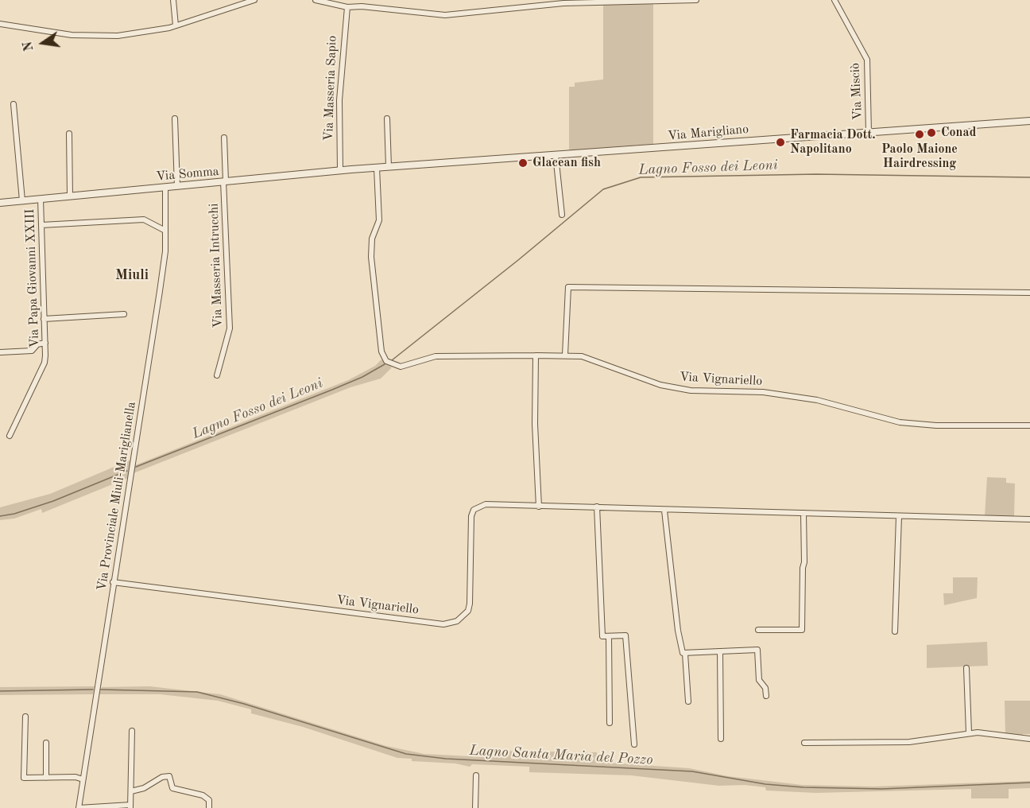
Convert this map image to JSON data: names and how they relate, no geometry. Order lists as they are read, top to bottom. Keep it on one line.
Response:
{"streets":{"street":["Via Masseria Sapio","Via Misciò","Via Marigliano","Via Somma","Via Masseria Intrucchi","Via Papa Giovanni XXIII","Via Vignariello","Via Provinciale Miuli-Mariglianella"]},"crossings":[["Via Masseria Sapio","Via Somma"],["Via Misciò","Via Marigliano"],["Via Marigliano","Via Somma"],["Via Marigliano","Via Vignariello"],["Via Somma","Via Masseria Intrucchi"],["Via Somma","Via Papa Giovanni XXIII"],["Via Somma","Via Vignariello"],["Via Somma","Via Provinciale Miuli-Mariglianella"],["Via Vignariello","Via Provinciale Miuli-Mariglianella"]],"districts":["Miuli"],"water":["Lagno Fosso dei Leoni","Lagno Santa Maria del Pozzo"],"places":["Conad","Paolo Maione Hairdressing","Farmacia Dott. Napolitano","Glacean fish"],"north":"left"}
